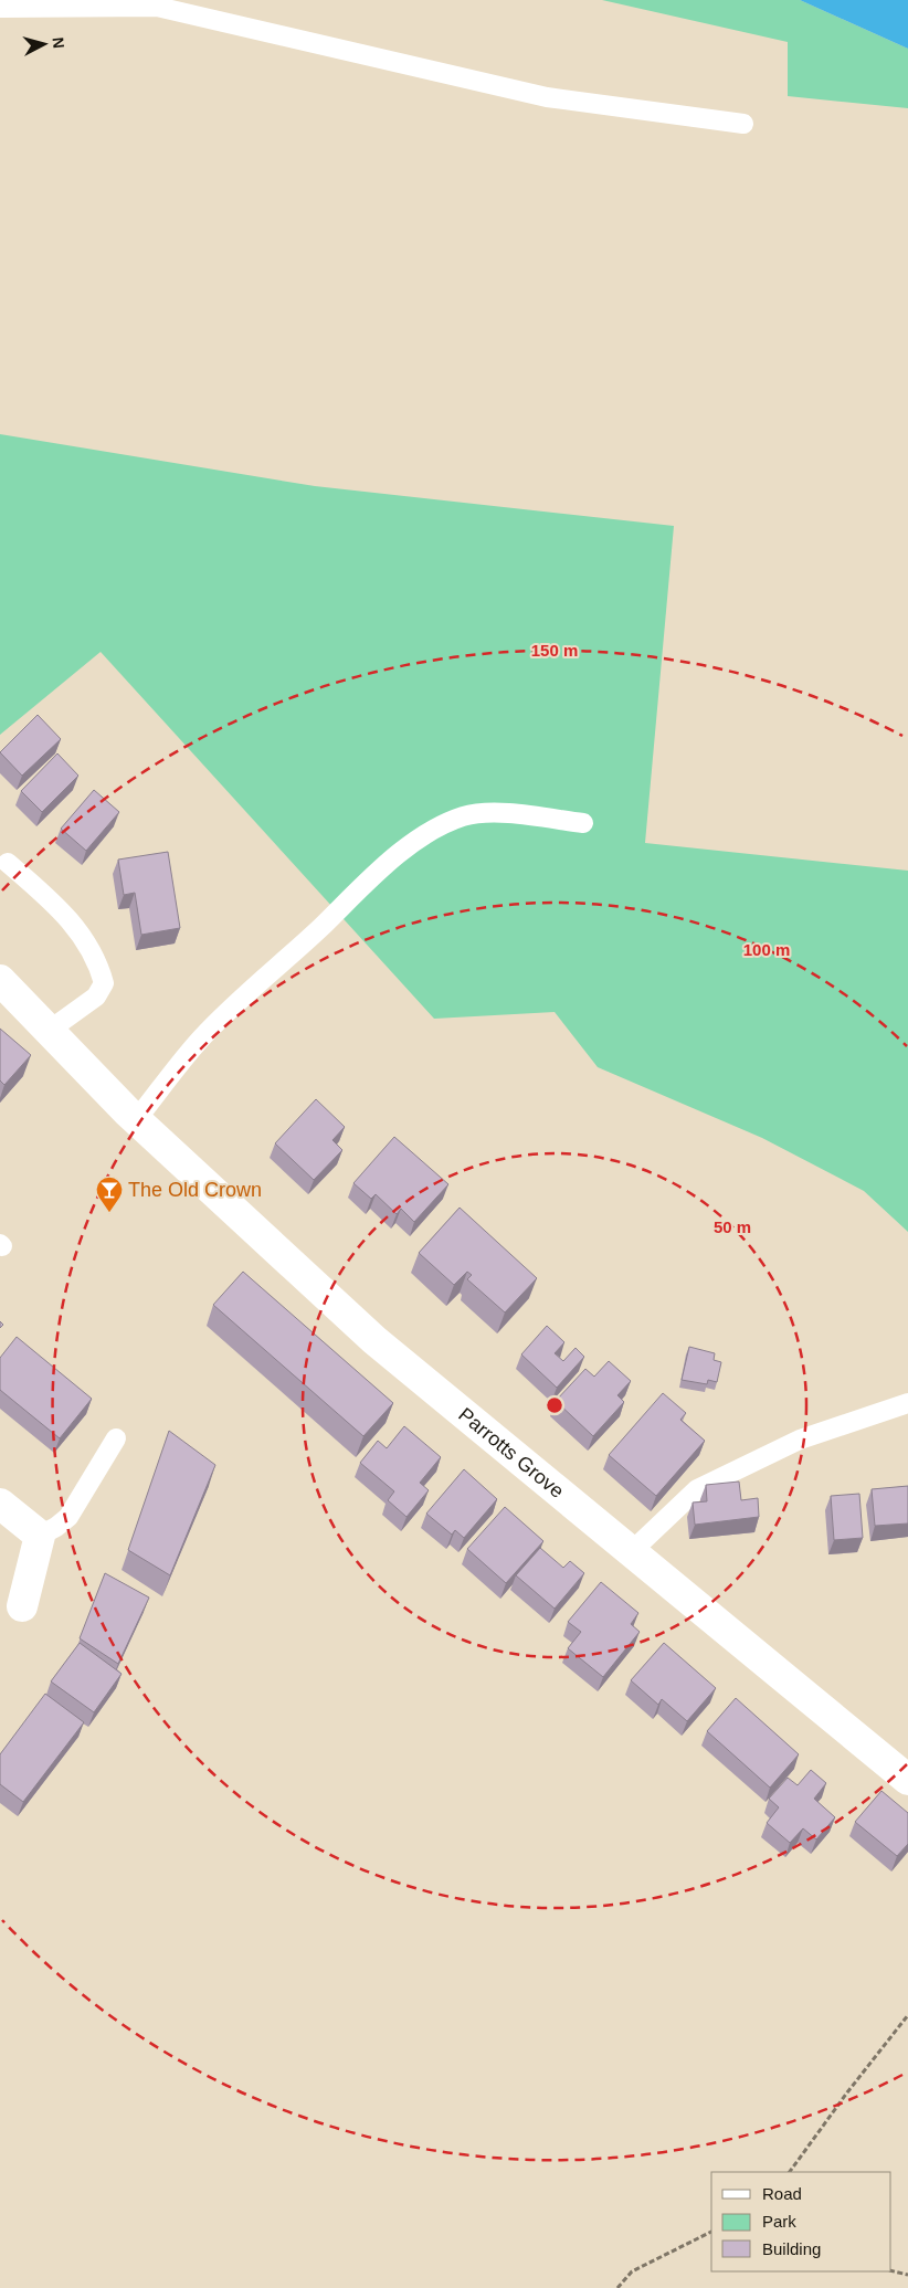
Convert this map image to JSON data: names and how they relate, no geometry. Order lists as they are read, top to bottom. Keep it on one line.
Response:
{"streets":{"main road":["Parrotts Grove"]},"places":{"bar":["The Old Crown"]},"legend":["Road","Park","Building"],"north":"right","rings":["150 m","100 m","50 m"]}
